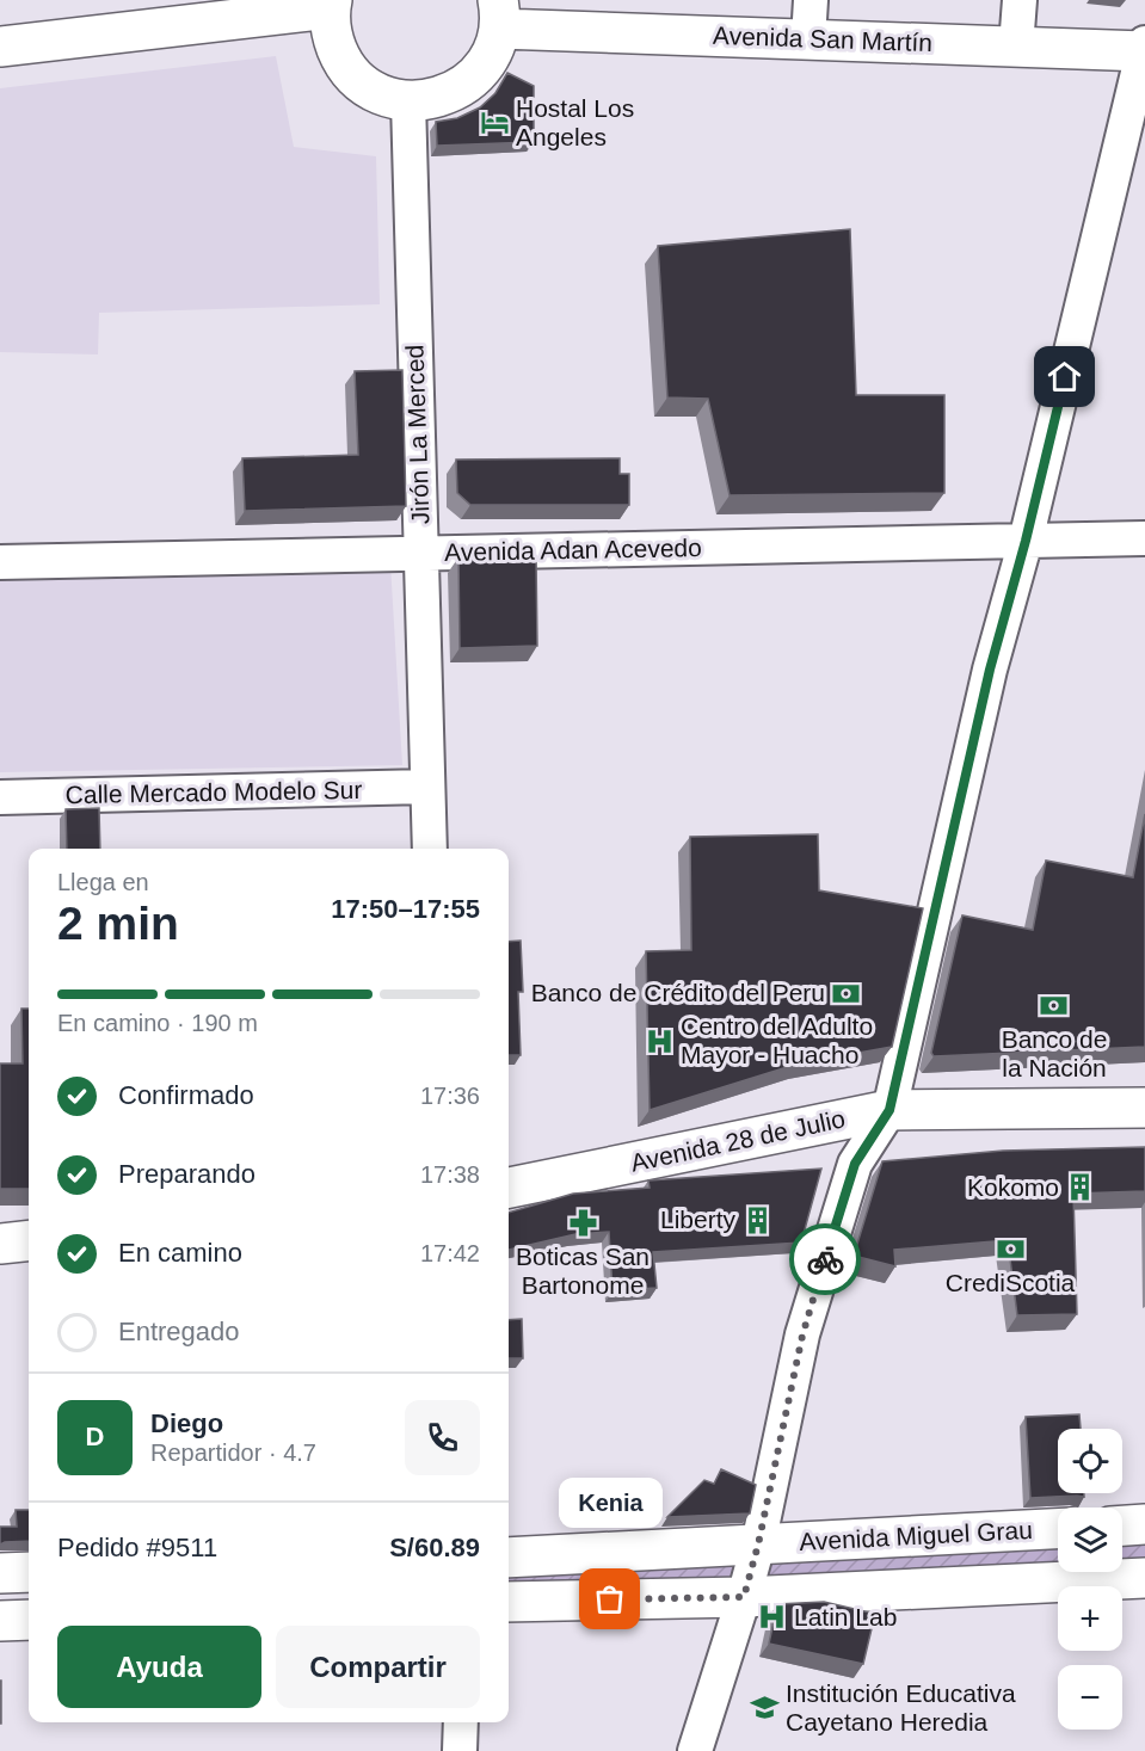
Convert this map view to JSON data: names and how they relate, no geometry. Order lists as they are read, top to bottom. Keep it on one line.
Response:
{"streets":{"street":["Avenida San Martín","Jirón La Merced","Avenida Adan Acevedo","Calle Mercado Modelo Sur","Avenida 28 de Julio","Avenida Miguel Grau"]},"crossings":[["Jirón La Merced","Avenida Adan Acevedo"],["Jirón La Merced","Calle Mercado Modelo Sur"]],"places":{"hotel":["Hostal Los Angeles"],"bank":["Banco de Crédito del Peru","Banco de la Nación","CrediScotia"],"hospital":["Centro del Adulto Mayor - Huacho","Latin Lab"],"building":["Kokomo","Liberty"],"pharmacy":["Boticas San Bartonome"],"other":["Kenia"],"school or university":["Institución Educativa Cayetano Heredia"]},"page":{"heading":["2 min","Llega en","17:50–17:55"],"panel":["Diego","Repartidor · 4.7","Pedido #9511","S/60.89"],"bar":"En camino · 190 m","list":[["Confirmado","17:36"],["Preparando","17:38"],["En camino","17:42"],"Entregado"],"round":"D","map_buttons":["+","−"],"bubble":"Kenia","buttons":["Ayuda","Compartir"]}}
